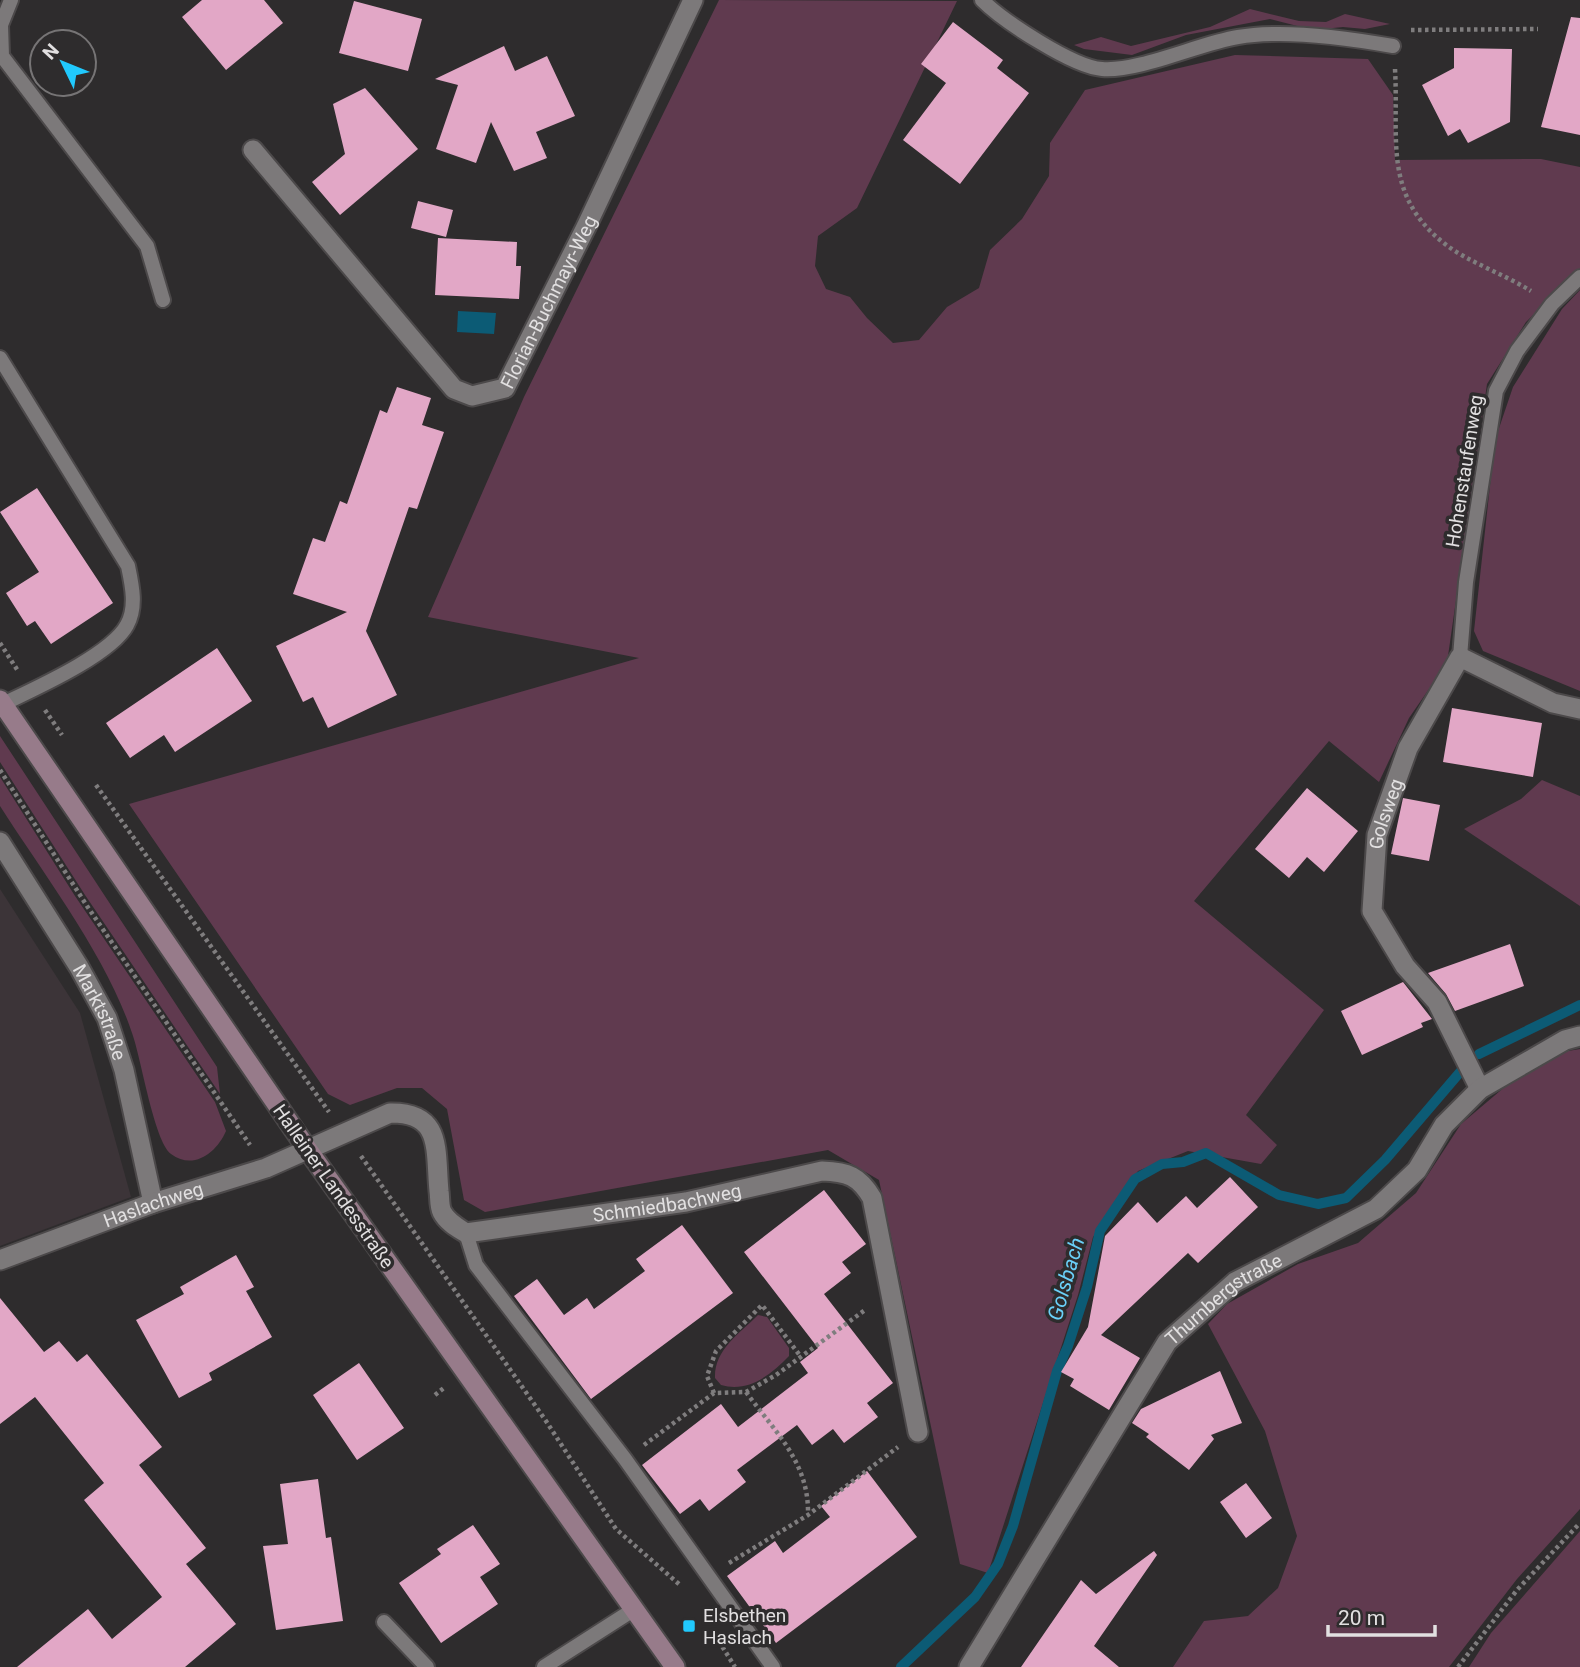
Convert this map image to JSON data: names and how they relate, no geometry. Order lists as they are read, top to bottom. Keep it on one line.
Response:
{"streets":{"main road":["Halleiner Landesstraße"],"street":["Florian-Buchmayr-Weg","Golsweg","Marktstraße","Schmiedbachweg","Haslachweg","Thurnbergstraße"],"lane":["Hohenstaufenweg"]},"crossings":[["Hohenstaufenweg","Golsweg"],["Golsweg","Thurnbergstraße"],["Marktstraße","Haslachweg"],["Halleiner Landesstraße","Haslachweg"]],"water":["Golsbach"],"places":{"transit":["Elsbethen Haslach"]},"scale_bar":"20 m","north":"top left"}
